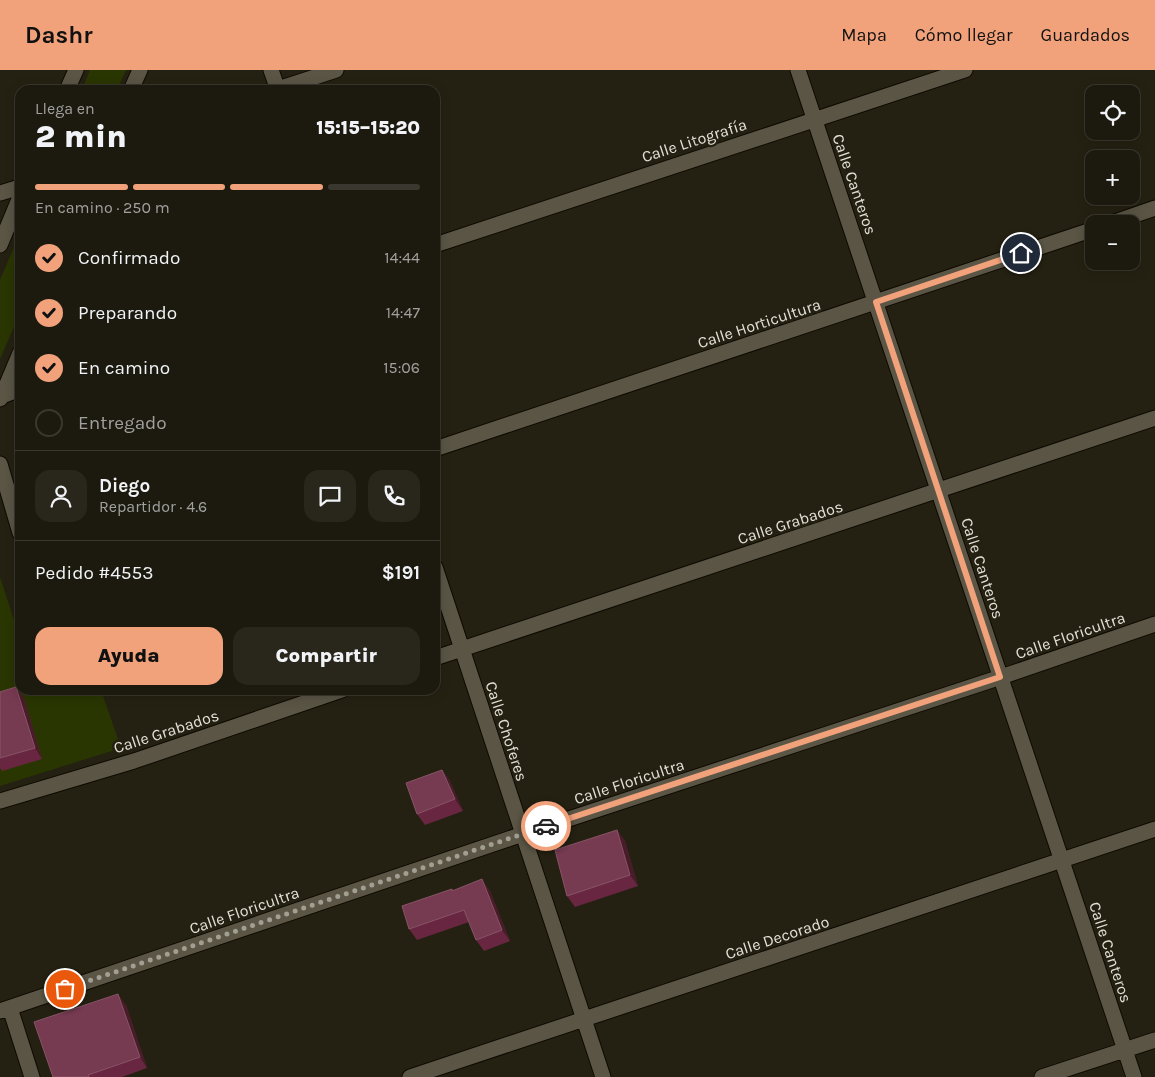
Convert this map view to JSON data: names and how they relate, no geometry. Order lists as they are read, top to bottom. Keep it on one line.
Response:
{"streets":{"street":["Calle Litografía","Calle Canteros","Calle Horticultura","Calle Grabados","Calle Floricultra","Calle Choferes","Calle Decorado"]},"crossings":[["Calle Litografía","Calle Canteros"],["Calle Canteros","Calle Horticultura"],["Calle Canteros","Calle Grabados"],["Calle Canteros","Calle Floricultra"],["Calle Canteros","Calle Decorado"],["Calle Grabados","Calle Choferes"],["Calle Floricultra","Calle Choferes"],["Calle Choferes","Calle Decorado"]],"page":{"header":"Dashr","nav":["Mapa","Cómo llegar","Guardados"],"map_buttons":["+","−"],"heading":["2 min","Llega en","15:15–15:20"],"panel":["Diego","Repartidor · 4.6","Pedido #4553","$191"],"bar":"En camino · 250 m","list":[["Confirmado","14:44"],["Preparando","14:47"],["En camino","15:06"],"Entregado"],"buttons":["Ayuda","Compartir"]}}
